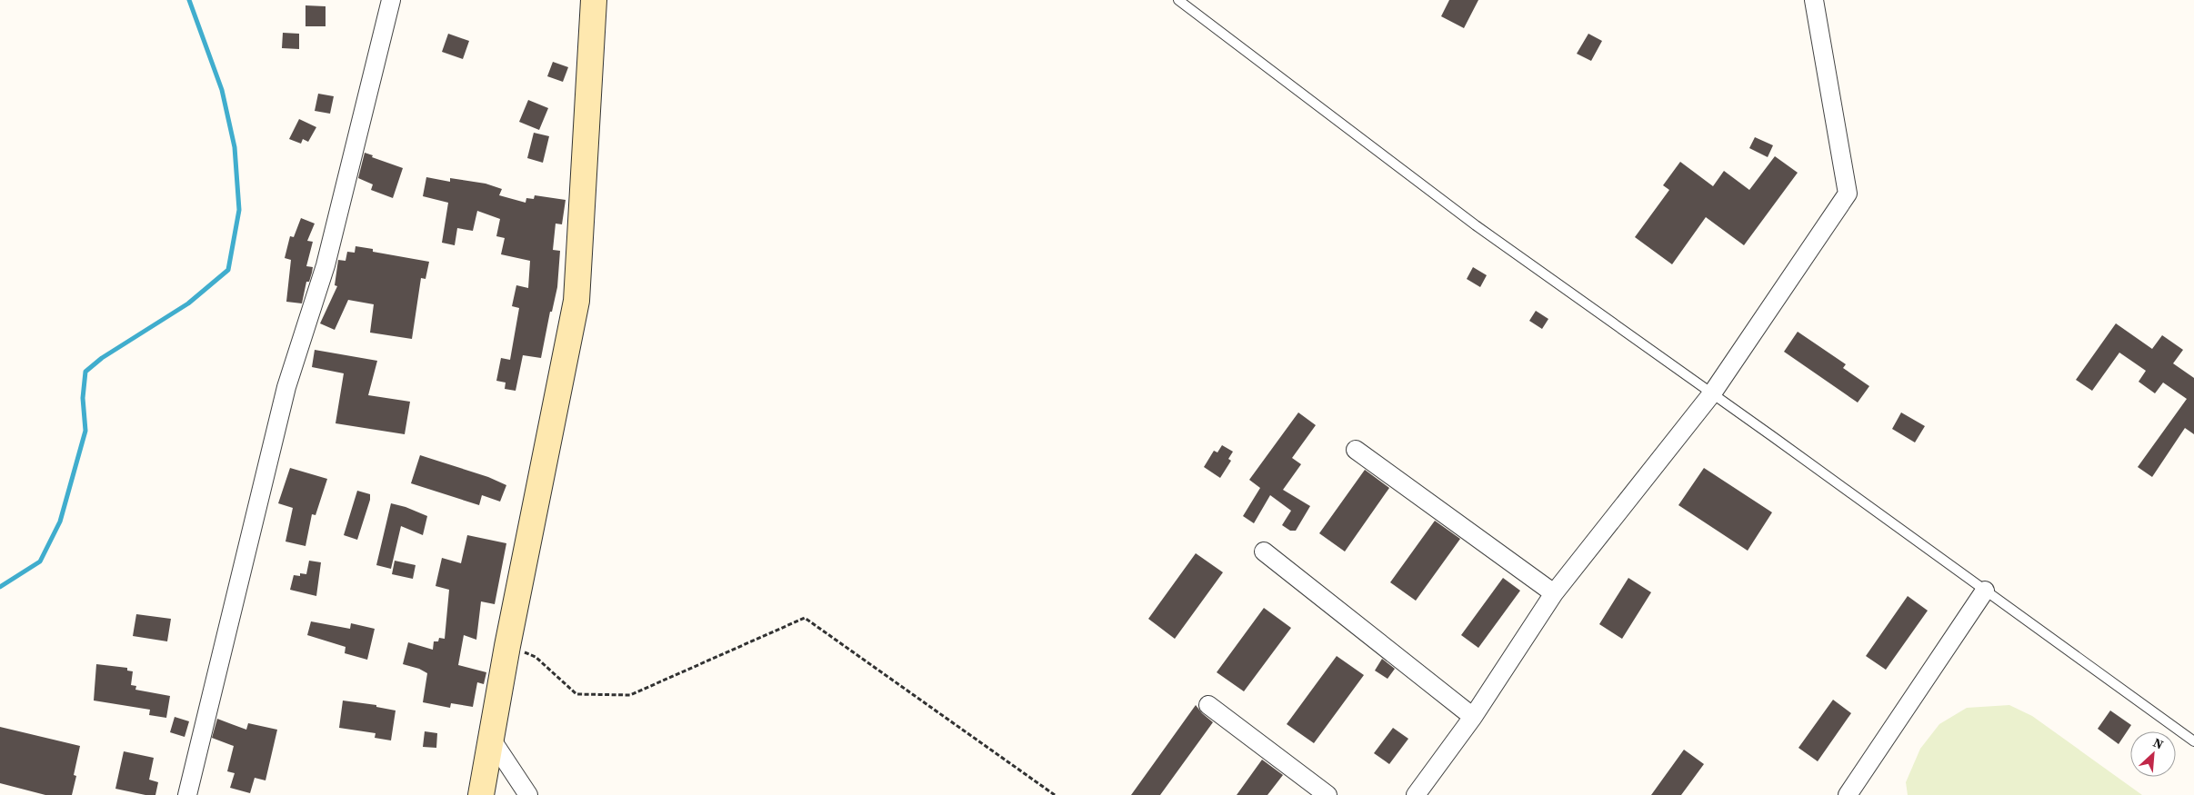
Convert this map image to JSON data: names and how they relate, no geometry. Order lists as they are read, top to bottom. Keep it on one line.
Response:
{"north":"top right"}
